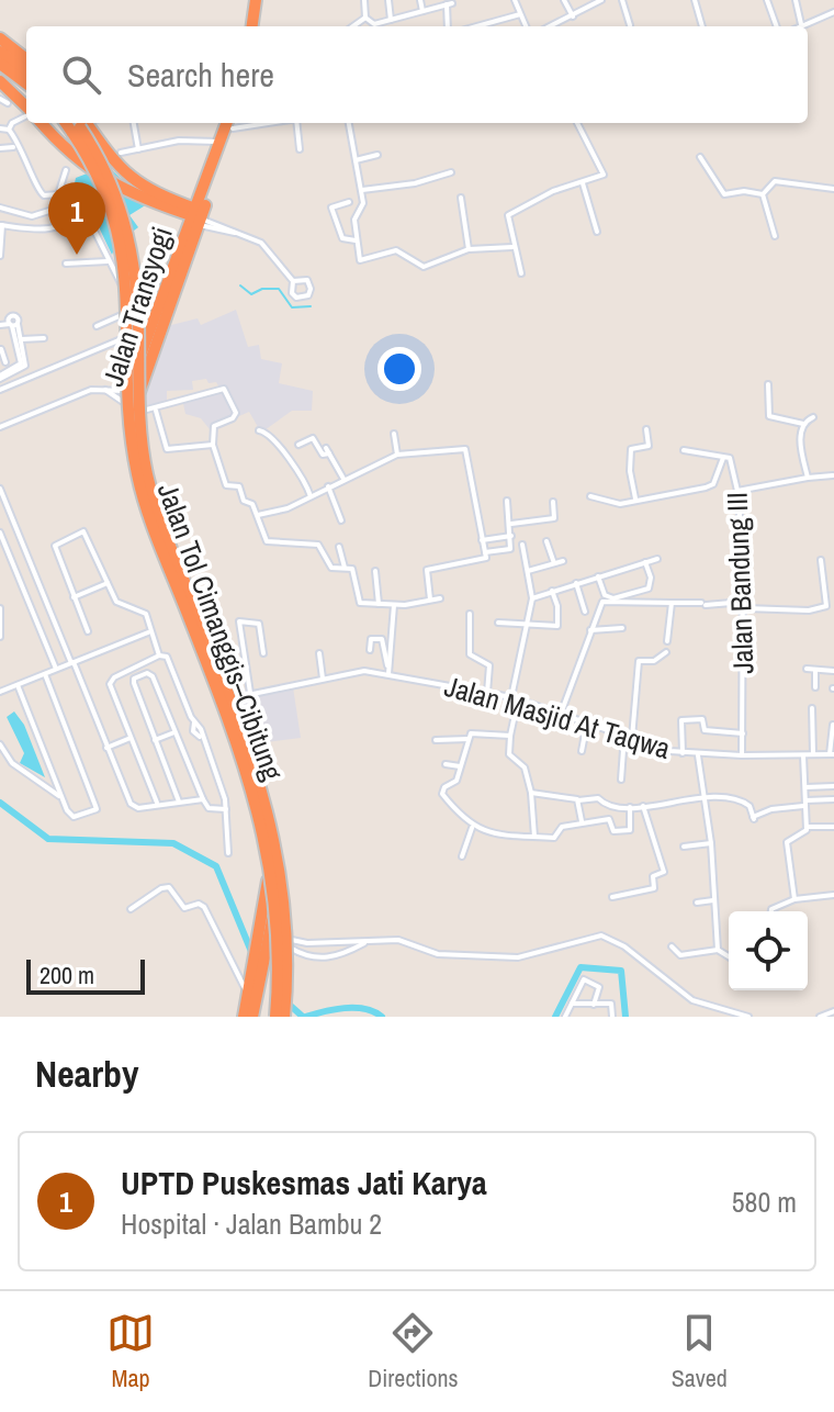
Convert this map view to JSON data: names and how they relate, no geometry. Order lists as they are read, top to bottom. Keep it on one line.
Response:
{"streets":{"highway":["Jalan Transyogi","Jalan Tol Cimanggis–Cibitung"],"street":["Jalan Bandung III","Jalan Masjid At Taqwa"]},"crossings":[["Jalan Transyogi","Jalan Masjid At Taqwa"],["Jalan Bandung III","Jalan Masjid At Taqwa"]],"scale_bar":"200 m","page":{"search":"Search here","pins":"1","scale":"200 m","heading":"Nearby","list":[{"mark":"1","name":"UPTD Puskesmas Jati Karya","note":"Hospital · Jalan Bambu 2","value":"580 m"}],"nav":["Map","Directions","Saved"]}}
